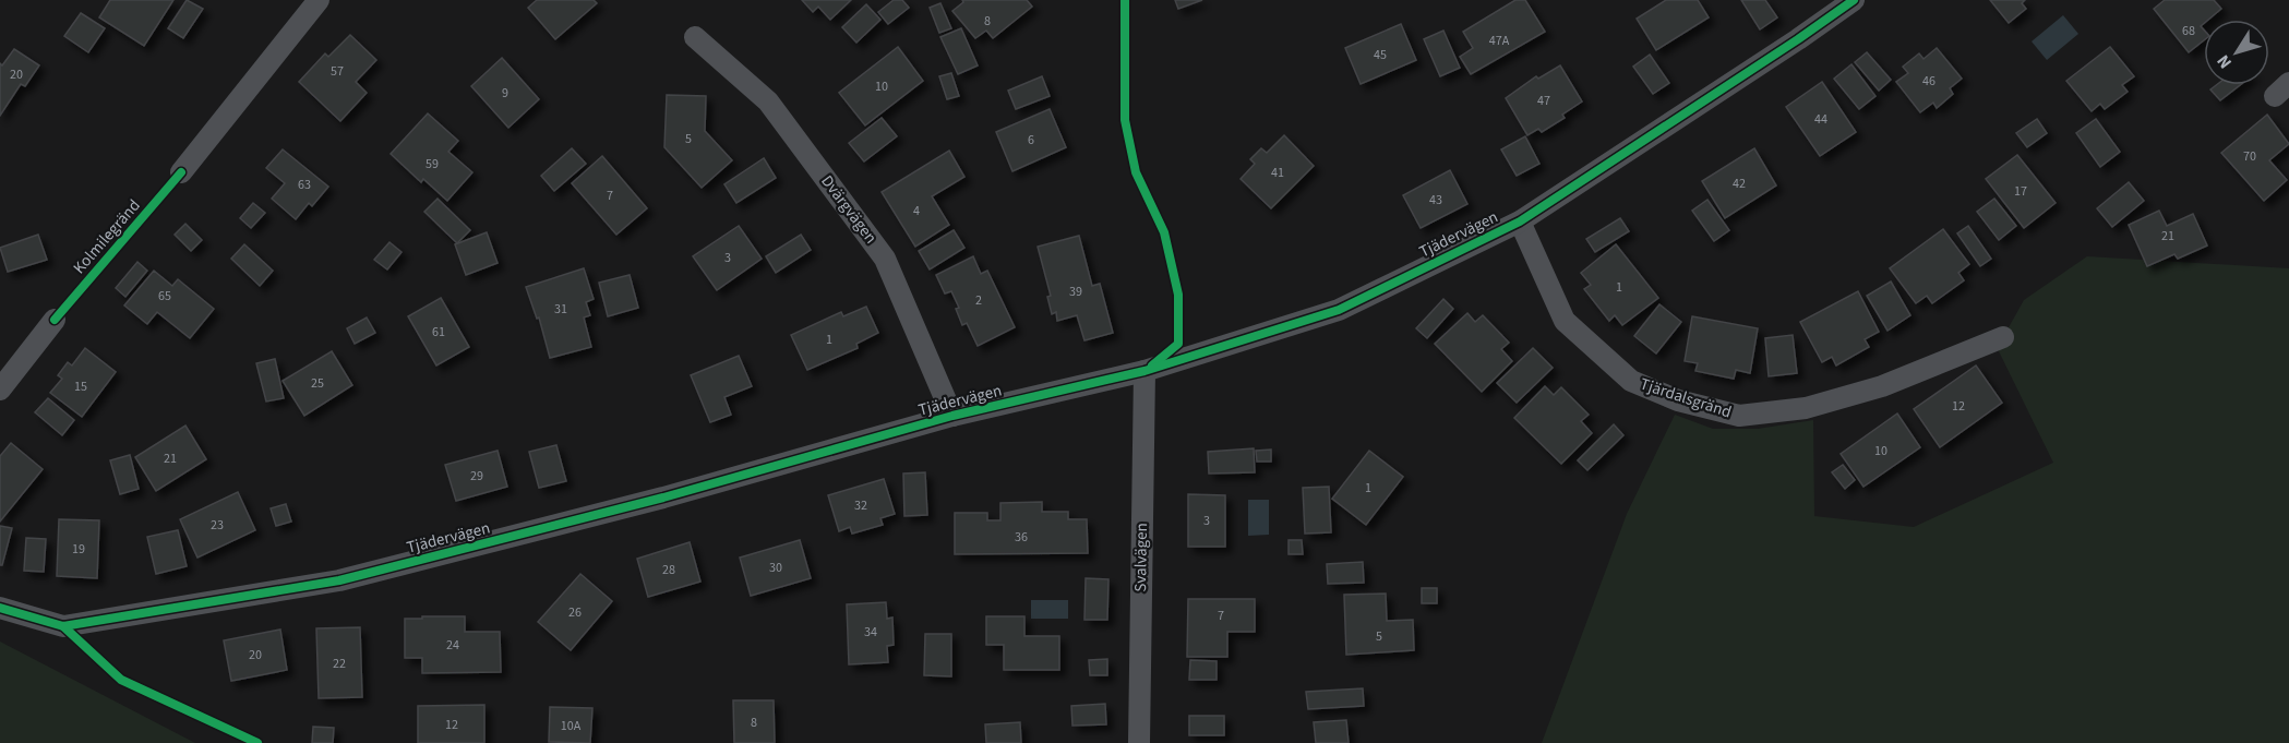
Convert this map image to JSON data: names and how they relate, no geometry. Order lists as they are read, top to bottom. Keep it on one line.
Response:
{"streets":{"street":["Dvärgvägen","Tjädervägen","Tjärdalsgränd","Svalvägen"],"cycle path":["Kolmilegränd"]},"crossings":[["Dvärgvägen","Tjädervägen"],["Tjädervägen","Tjärdalsgränd"],["Tjädervägen","Svalvägen"]],"house_numbers":["8","68","47A","45","57","20","46","10","9","47","44","5","6","70","59","41","42","63","17","7","43","4","21","3","1","39","65","2","31","61","1","25","15","12","10","21","29","1","32","3","23","36","19","30","28","26","7","34","5","24","20","22","8","12","10A"],"north":"bottom left"}
